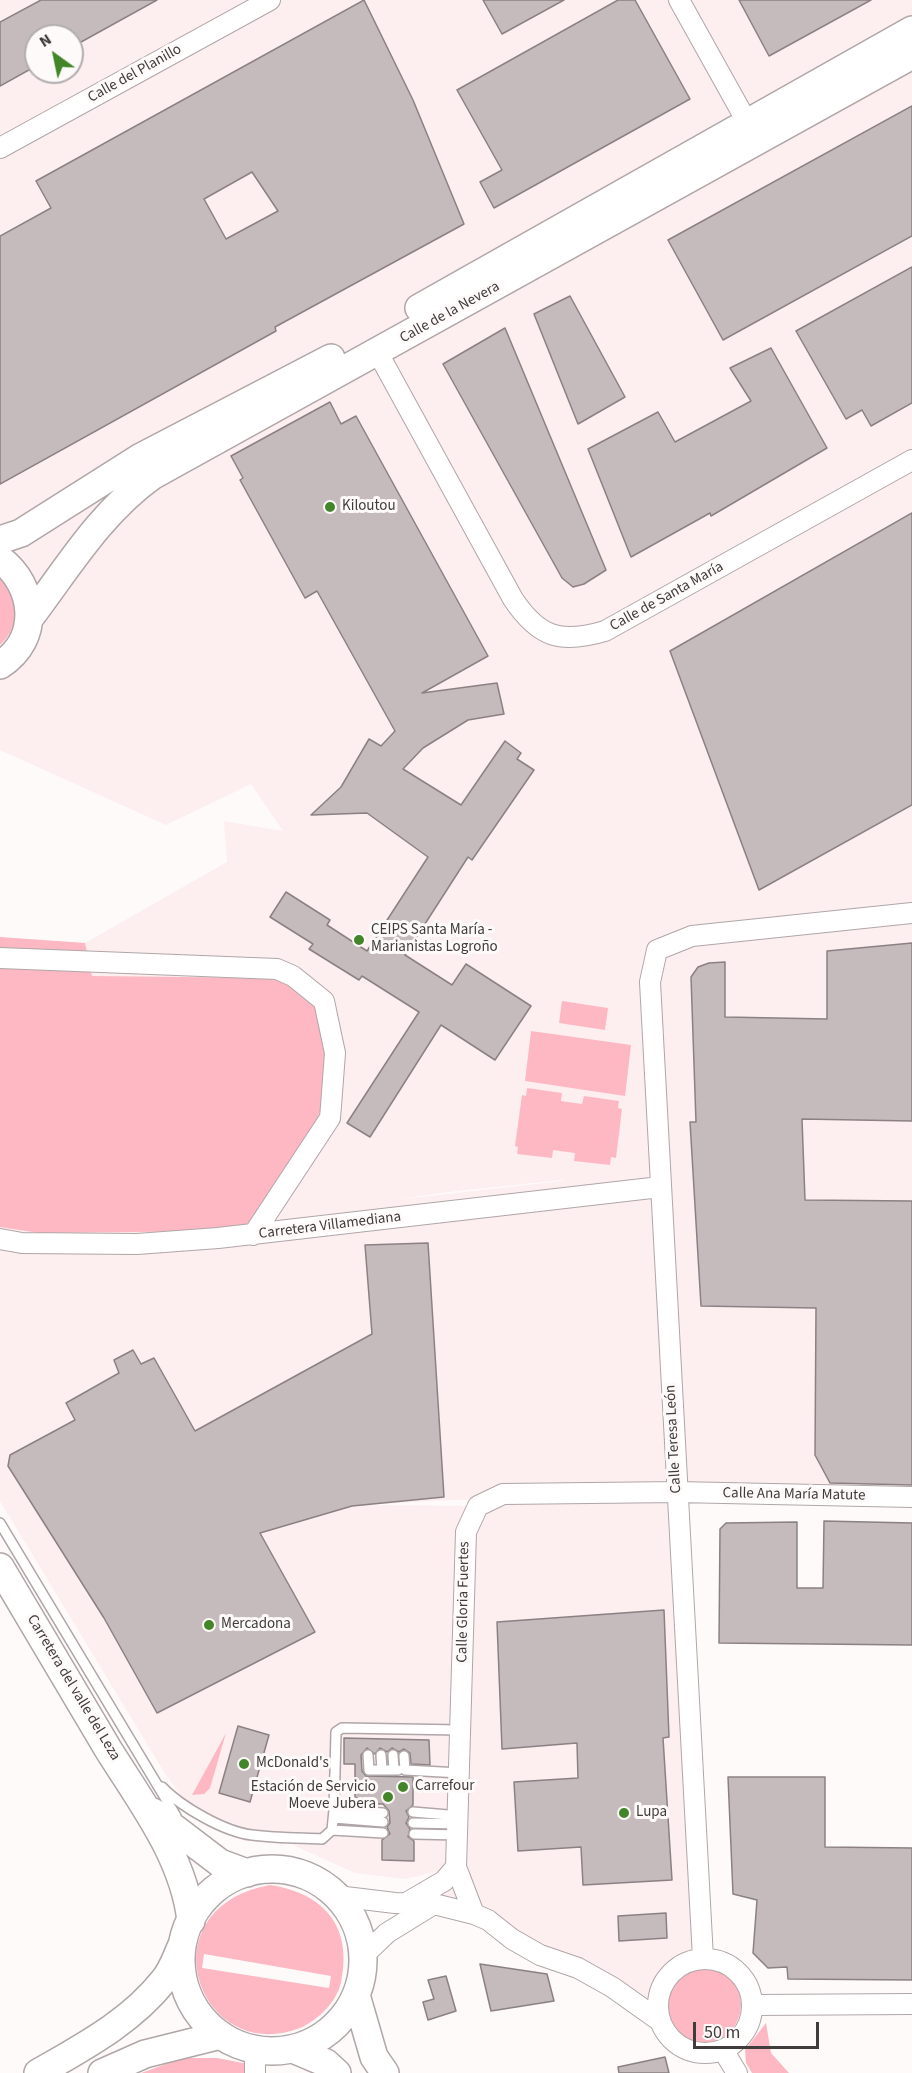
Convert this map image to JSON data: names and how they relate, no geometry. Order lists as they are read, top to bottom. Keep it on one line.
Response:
{"streets":{"main road":["Calle de la Nevera","Carretera del valle del Leza"],"street":["Calle del Planillo","Calle de Santa María","Carretera Villamediana","Calle Teresa León","Calle Ana María Matute","Calle Gloria Fuertes"]},"crossings":[["Calle de la Nevera","Calle de Santa María"],["Carretera Villamediana","Calle Teresa León"],["Calle Teresa León","Calle Ana María Matute"],["Calle Teresa León","Calle Gloria Fuertes"],["Calle Ana María Matute","Calle Gloria Fuertes"]],"places":["Kiloutou","CEIPS Santa María - Marianistas Logroño","Mercadona","McDonald's","Carrefour","Estación de Servicio Moeve Jubera","Lupa"],"scale_bar":"50 m","north":"top left"}
